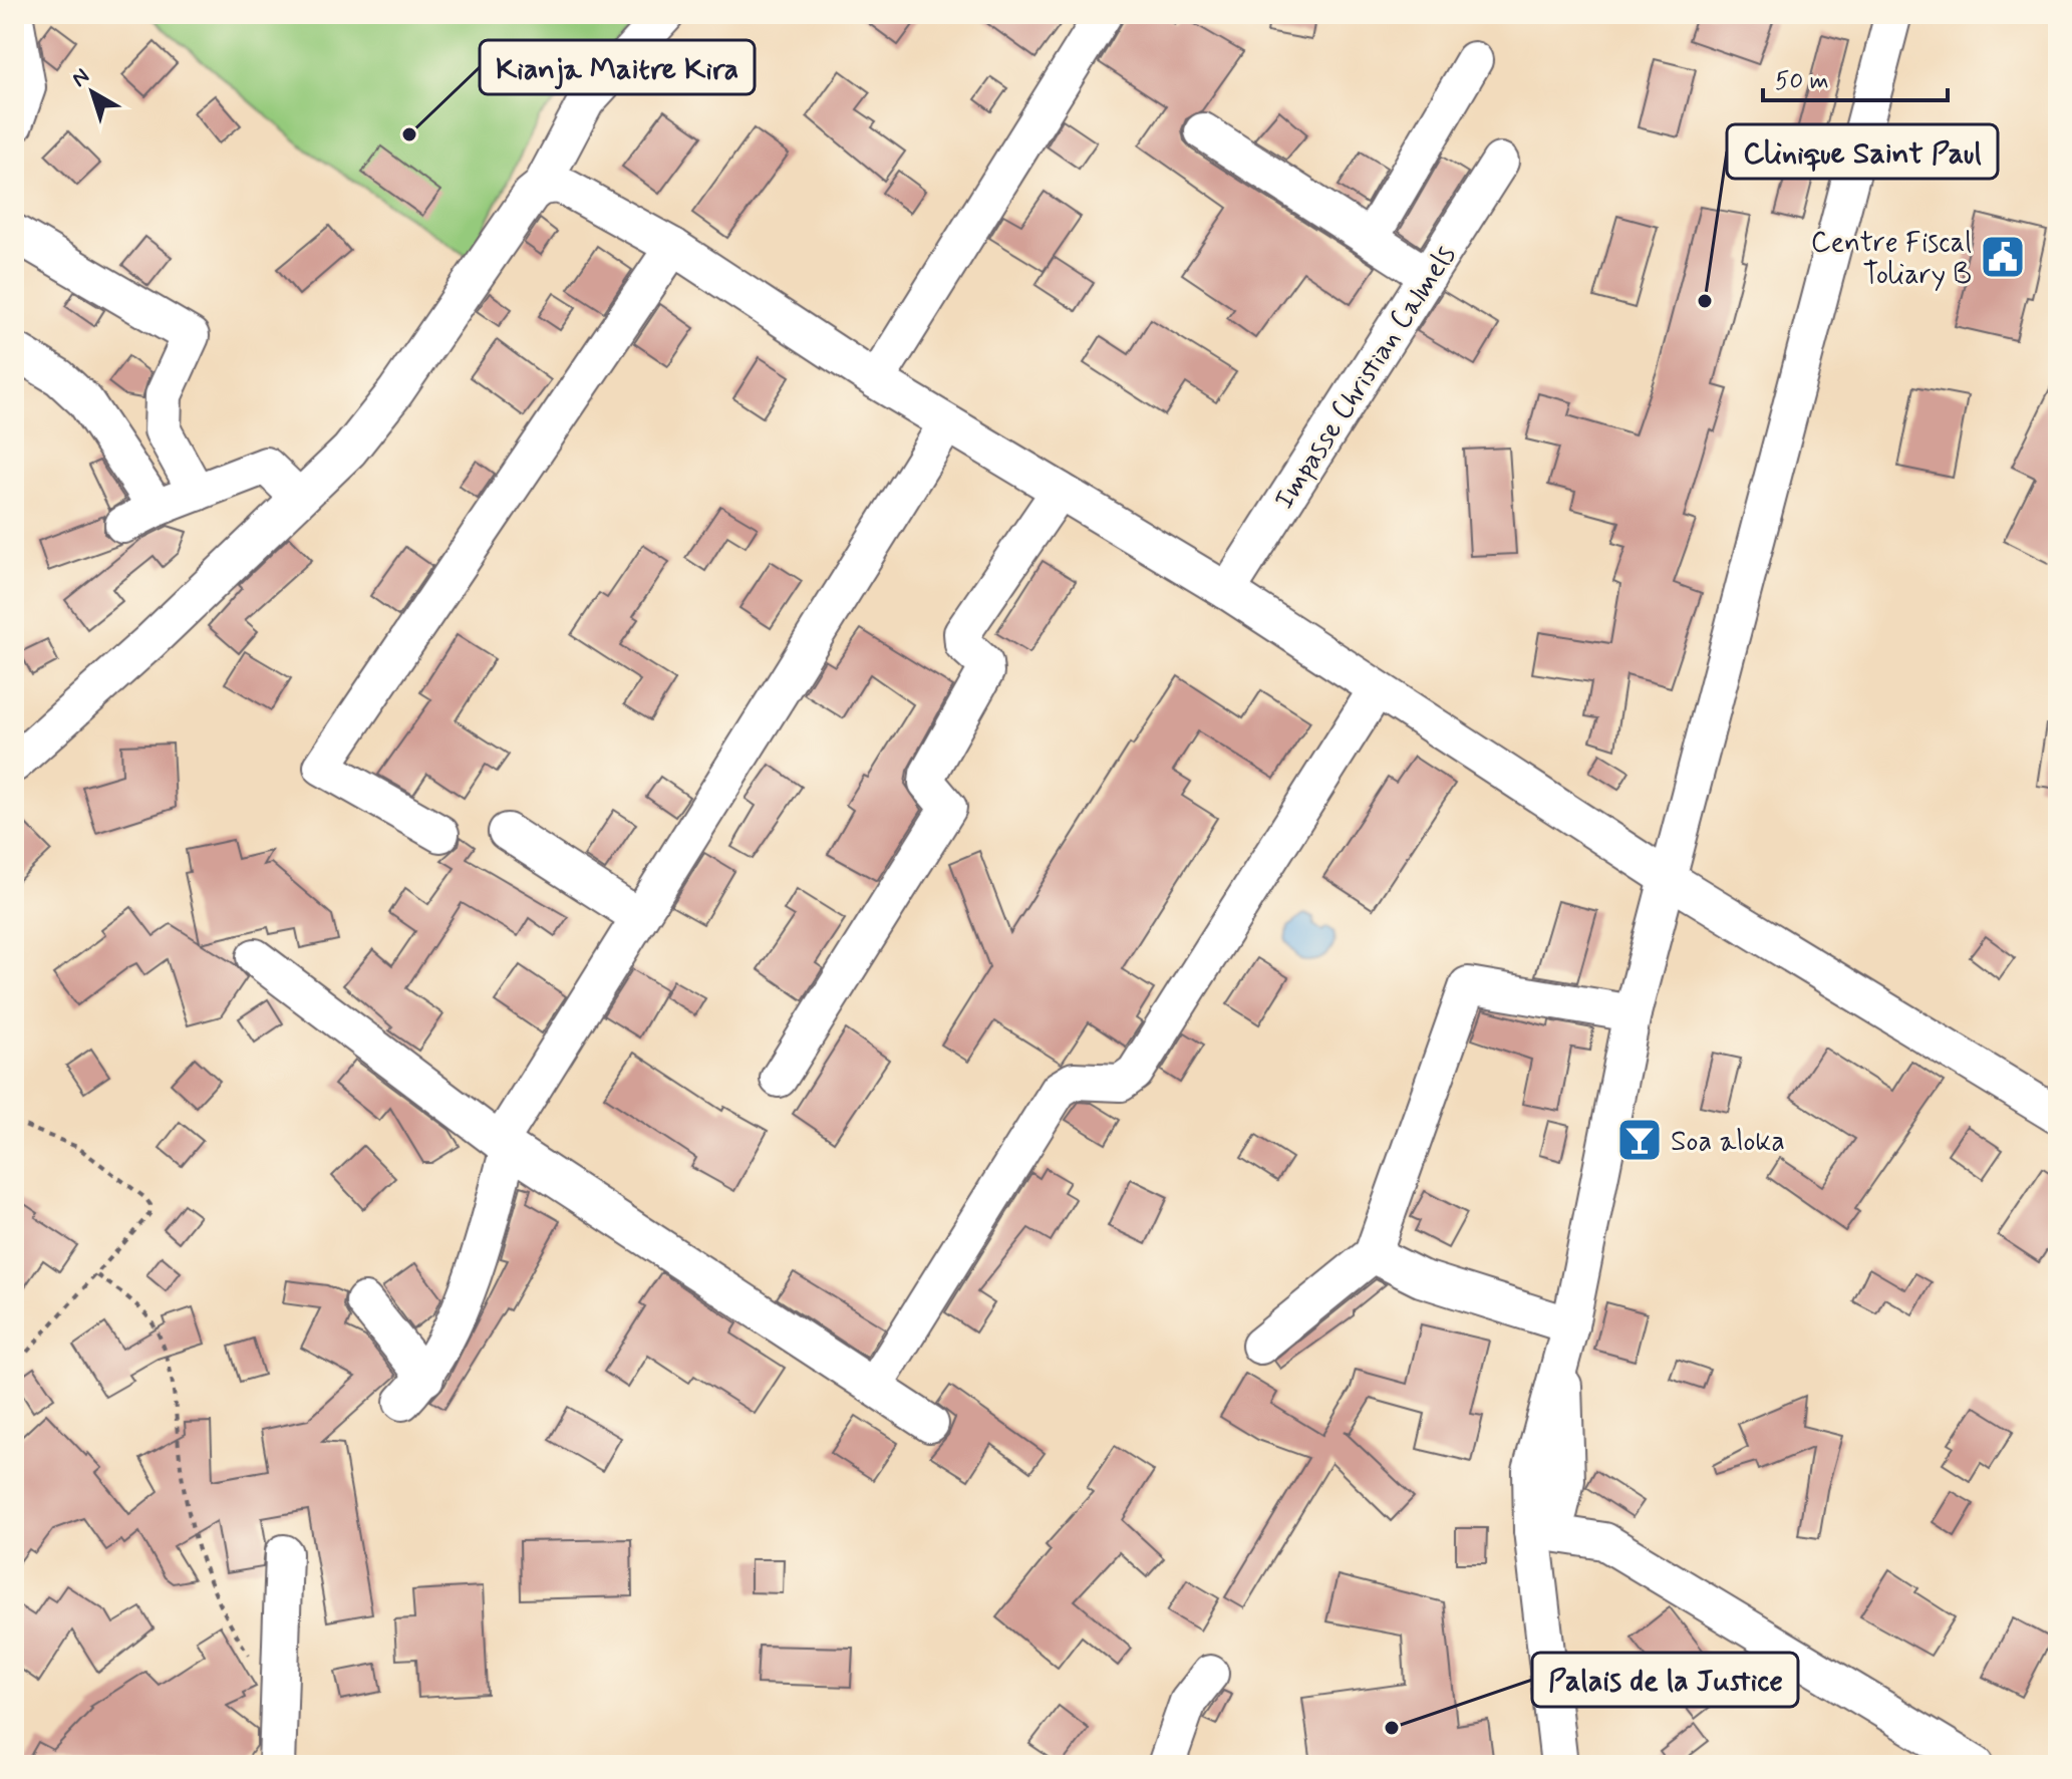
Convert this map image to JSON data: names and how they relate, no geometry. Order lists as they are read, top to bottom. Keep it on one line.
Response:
{"streets":{"street":["Impasse Christian Calmels"]},"places":{"other":["Kianja Maitre Kira","Clinique Saint Paul","Palais de la Justice"],"public building":["Centre Fiscal Toliary B"],"bar":["Soa aloka"]},"scale_bar":"50 m","north":"top left"}
